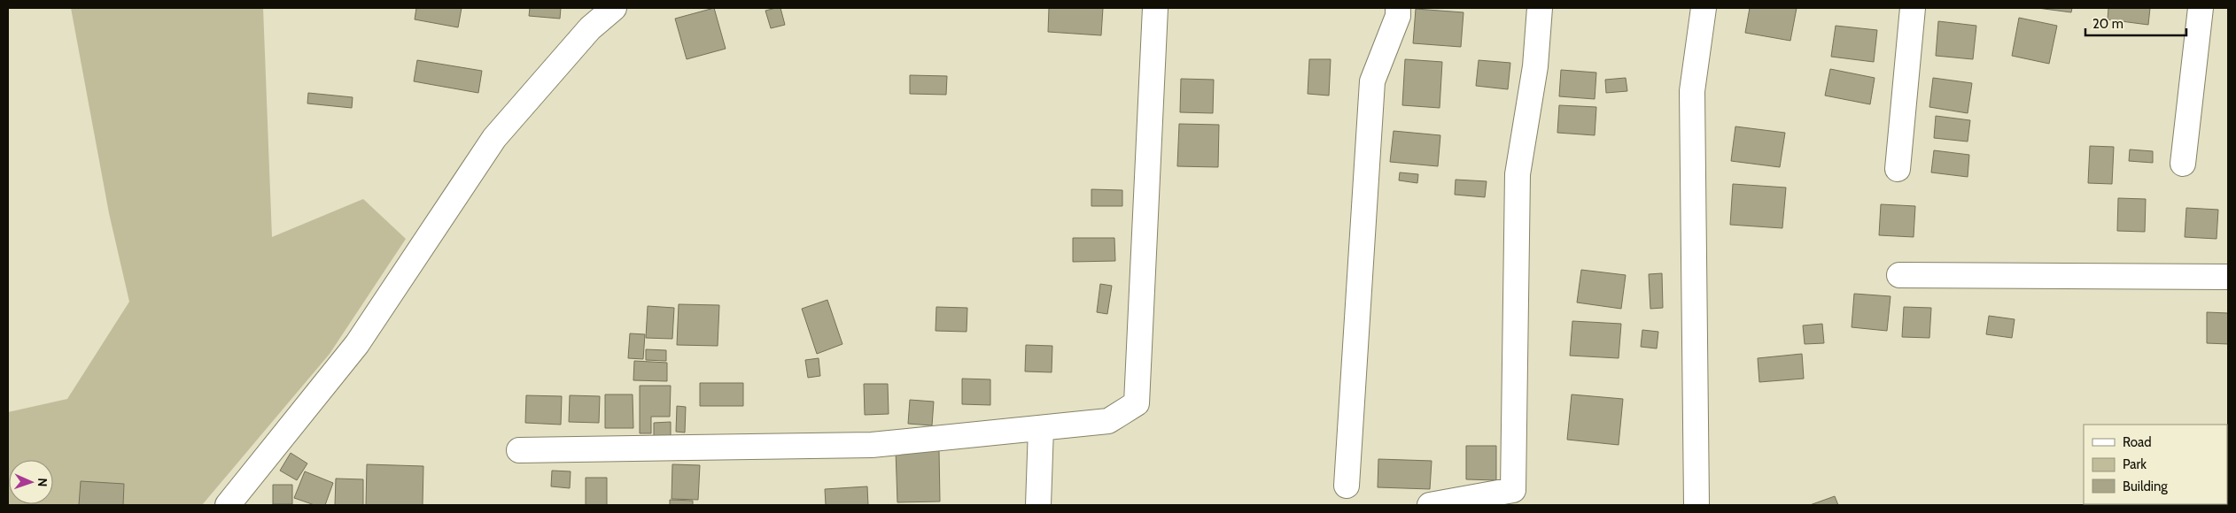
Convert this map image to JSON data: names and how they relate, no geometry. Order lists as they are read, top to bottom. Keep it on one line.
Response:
{"legend":["Road","Park","Building"],"scale_bar":"20 m","north":"right"}
